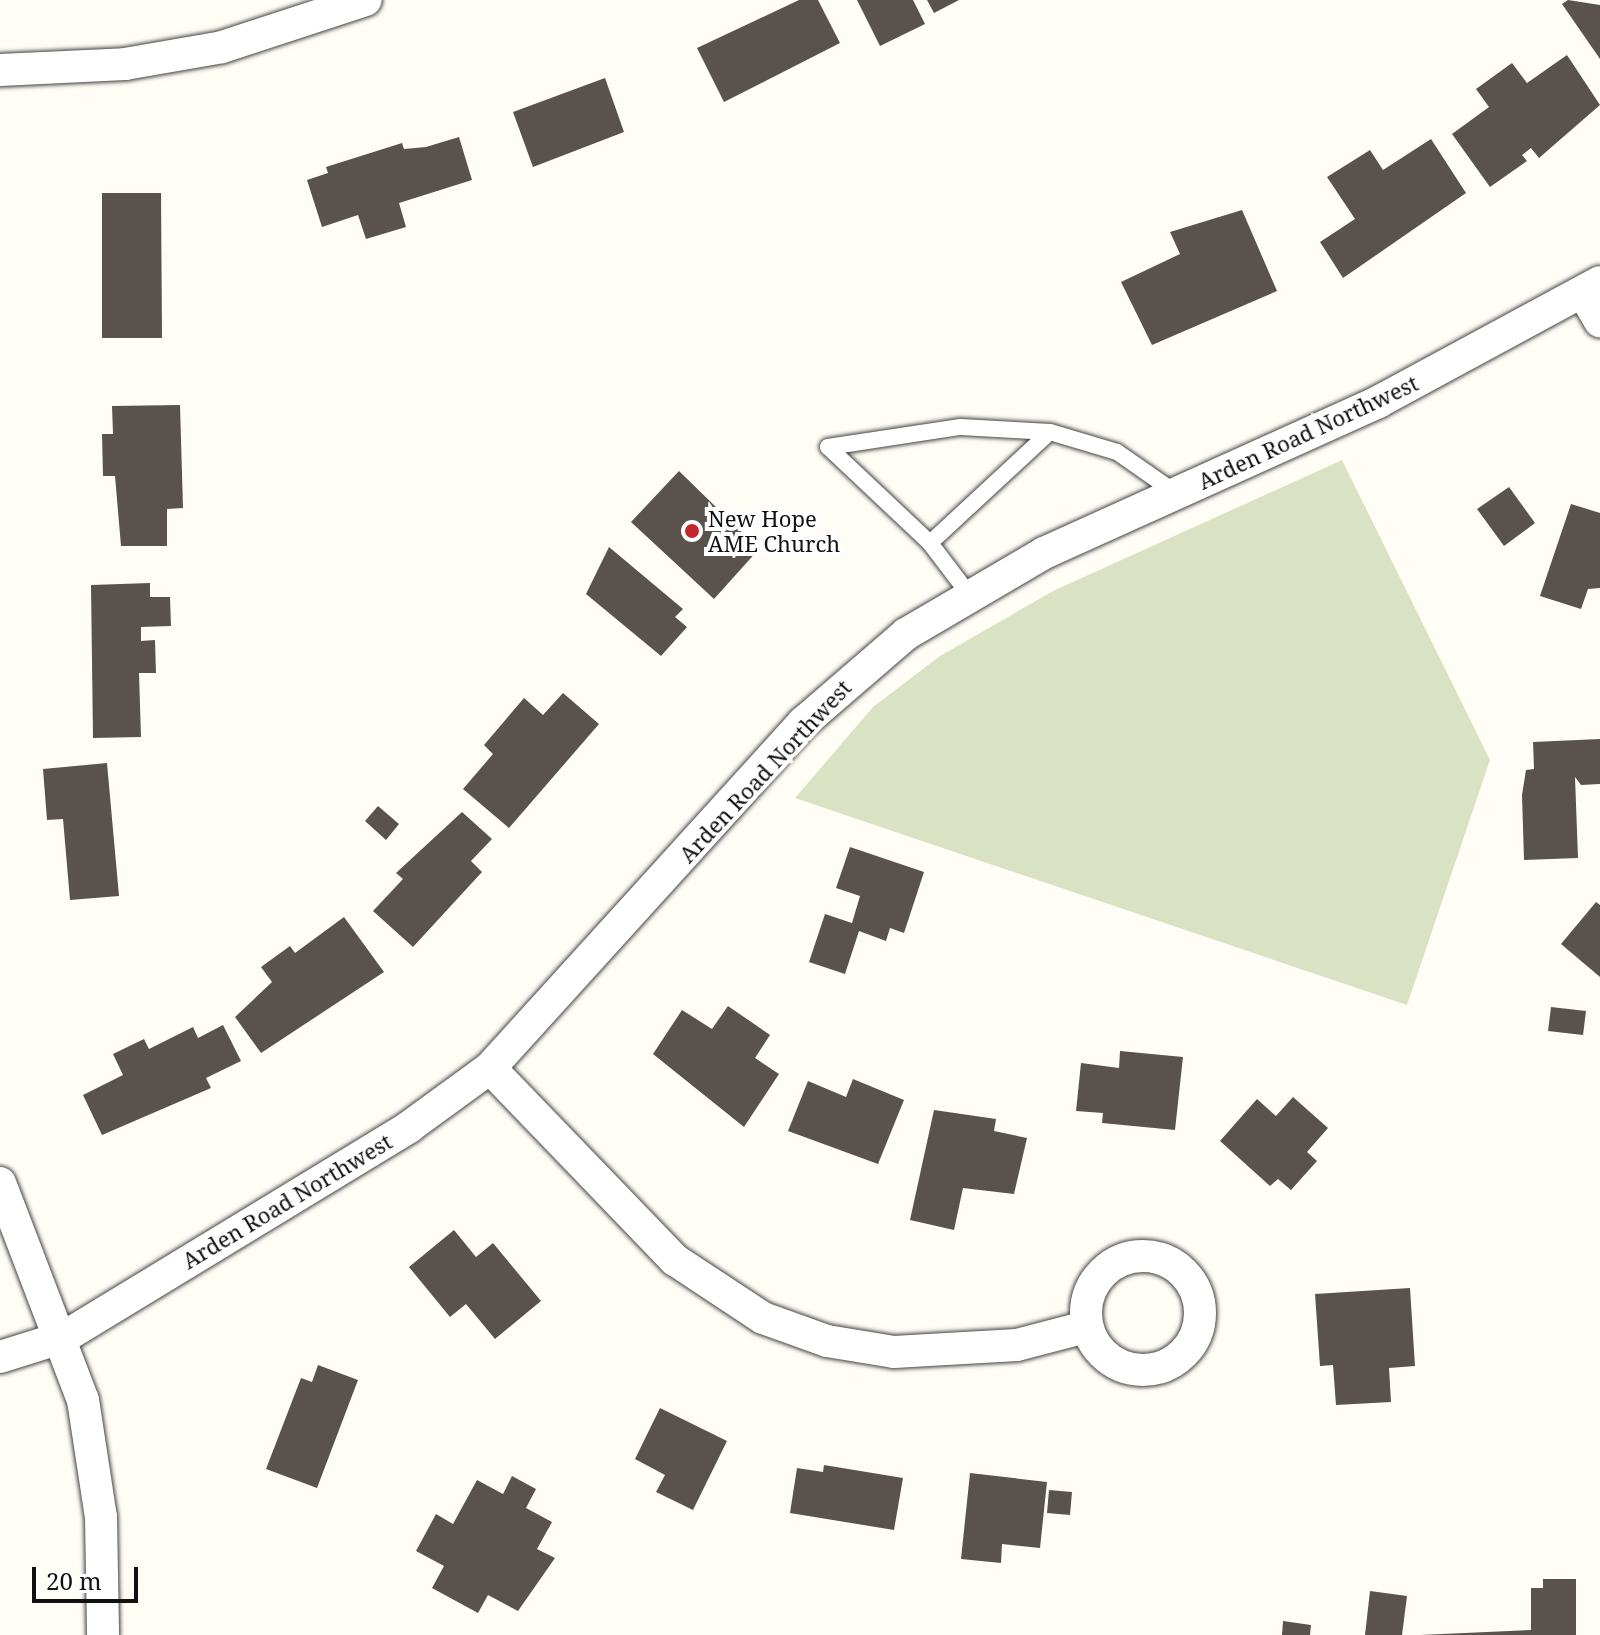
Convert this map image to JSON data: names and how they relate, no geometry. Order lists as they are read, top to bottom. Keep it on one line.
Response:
{"streets":{"street":["Arden Road Northwest"]},"places":["New Hope AME Church"],"scale_bar":"20 m"}
